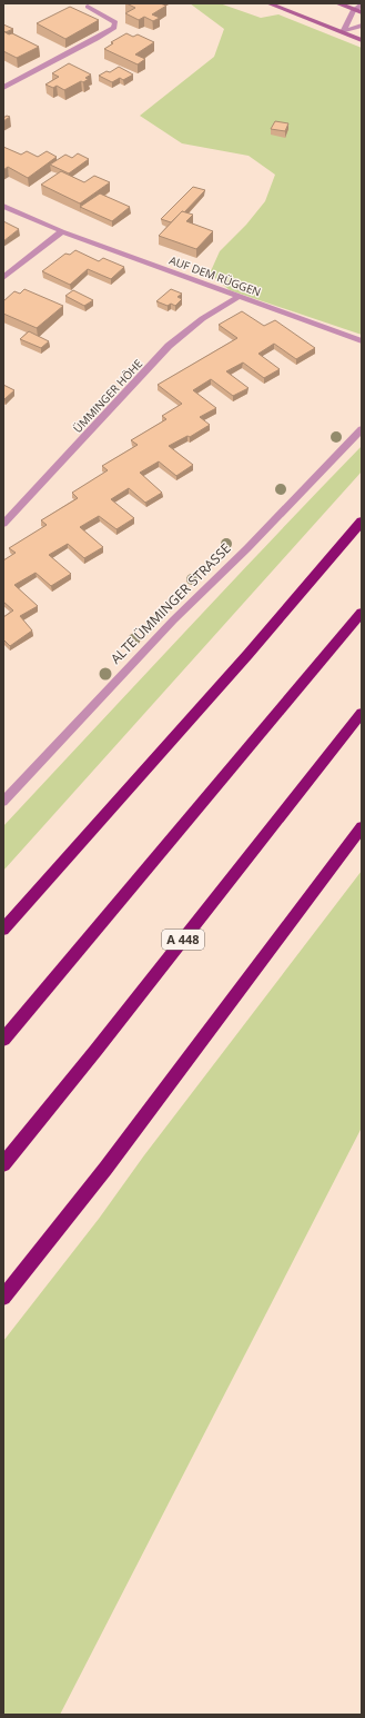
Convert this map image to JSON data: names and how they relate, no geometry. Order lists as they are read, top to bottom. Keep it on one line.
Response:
{"streets":{"highway":["A 448"],"street":["AUF DEM RÜGGEN","ÜMMINGER HÖHE","ALTE ÜMMINGER STRASSE"]},"crossings":[["AUF DEM RÜGGEN","ÜMMINGER HÖHE"]]}
